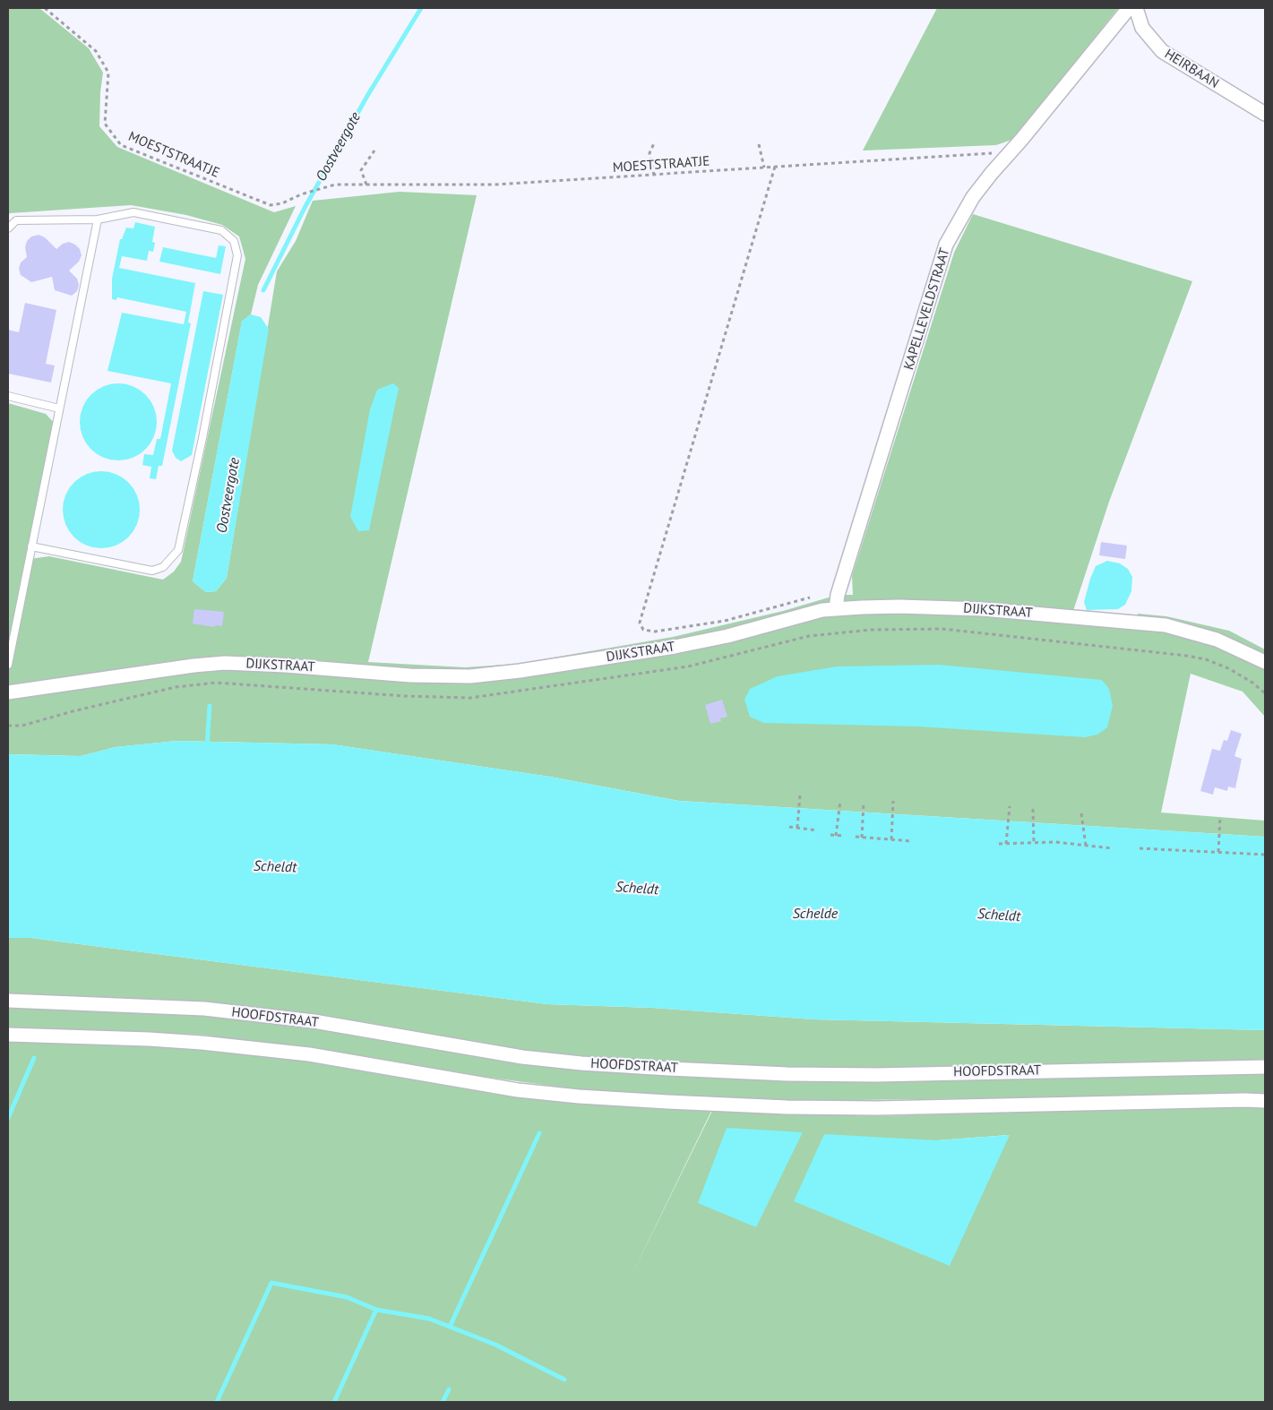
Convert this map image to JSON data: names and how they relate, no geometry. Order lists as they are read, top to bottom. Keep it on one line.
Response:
{"streets":{"street":["HEIRBAAN","KAPELLEVELDSTRAAT","DIJKSTRAAT","HOOFDSTRAAT"],"path":["MOESTSTRAATJE"]},"crossings":[["MOESTSTRAATJE","KAPELLEVELDSTRAAT"],["KAPELLEVELDSTRAAT","DIJKSTRAAT"]],"water":["Oostveergote","Scheldt","Schelde"]}
